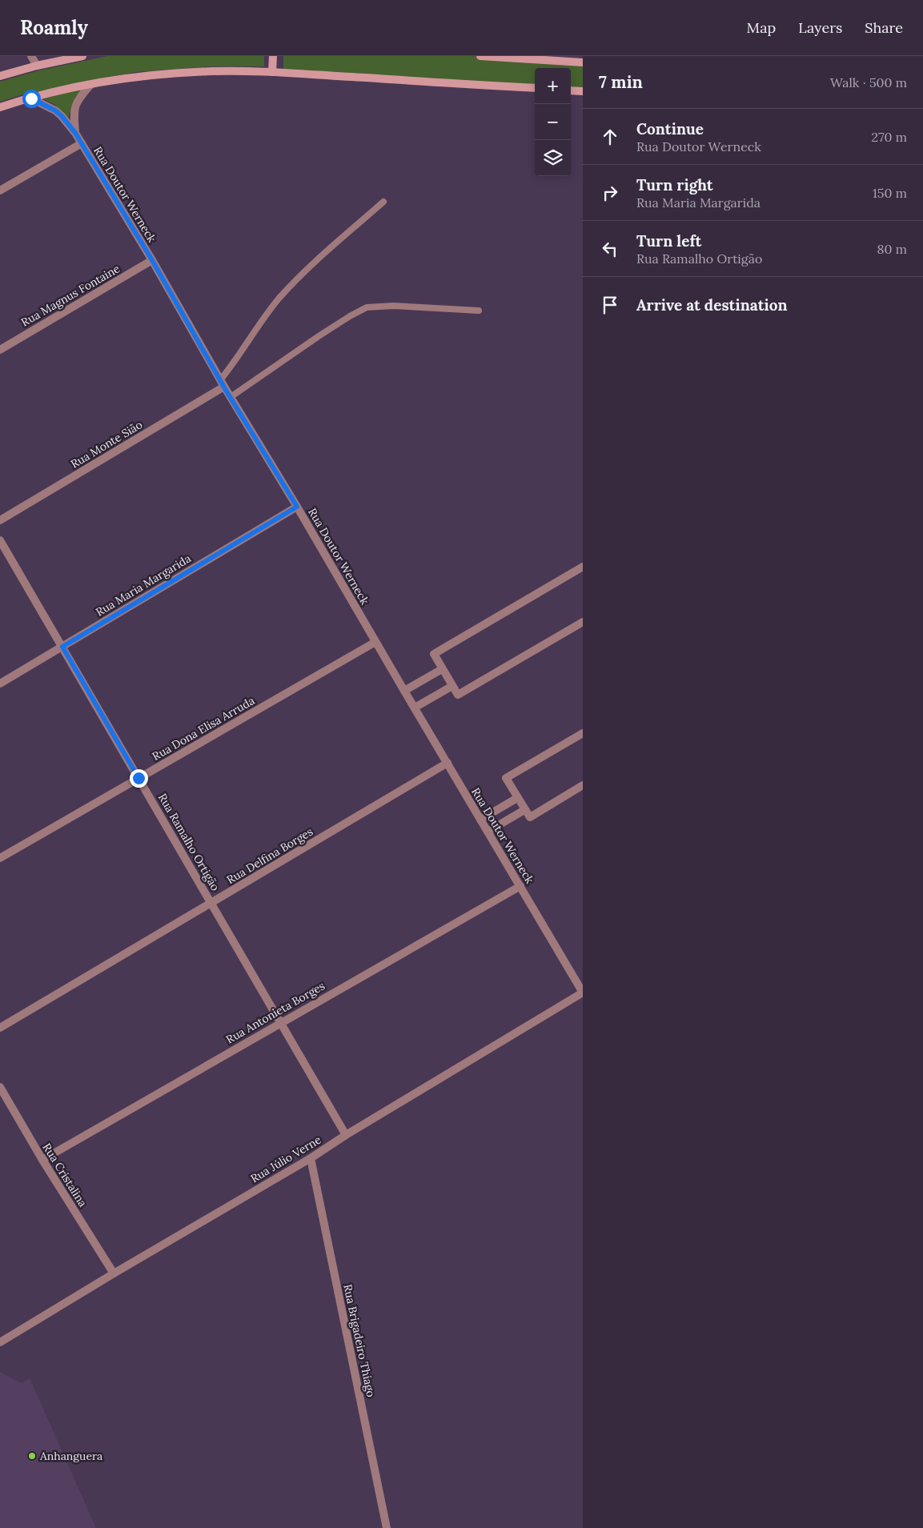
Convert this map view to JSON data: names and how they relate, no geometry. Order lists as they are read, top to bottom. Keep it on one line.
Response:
{"streets":{"street":["Rua Doutor Werneck","Rua Magnus Fontaine","Rua Monte Sião","Rua Maria Margarida","Rua Dona Elisa Arruda","Rua Ramalho Ortigão","Rua Delfina Borges","Rua Antonieta Borges","Rua Júlio Verne","Rua Cristalina","Rua Brigadeiro Thiago"]},"crossings":[["Rua Doutor Werneck","Rua Magnus Fontaine"],["Rua Doutor Werneck","Rua Monte Sião"],["Rua Doutor Werneck","Rua Maria Margarida"],["Rua Doutor Werneck","Rua Dona Elisa Arruda"],["Rua Doutor Werneck","Rua Delfina Borges"],["Rua Doutor Werneck","Rua Antonieta Borges"],["Rua Doutor Werneck","Rua Júlio Verne"],["Rua Maria Margarida","Rua Ramalho Ortigão"],["Rua Dona Elisa Arruda","Rua Ramalho Ortigão"],["Rua Ramalho Ortigão","Rua Delfina Borges"],["Rua Ramalho Ortigão","Rua Antonieta Borges"],["Rua Ramalho Ortigão","Rua Júlio Verne"],["Rua Antonieta Borges","Rua Cristalina"],["Rua Júlio Verne","Rua Cristalina"],["Rua Júlio Verne","Rua Brigadeiro Thiago"]],"places":["Anhanguera"],"page":{"header":"Roamly","nav":["Map","Layers","Share"],"heading":["7 min","Walk · 500 m"],"map_buttons":["+","−"],"list":[["Continue","Rua Doutor Werneck","270 m"],["Turn right","Rua Maria Margarida","150 m"],["Turn left","Rua Ramalho Ortigão","80 m"],"Arrive at destination"]}}
